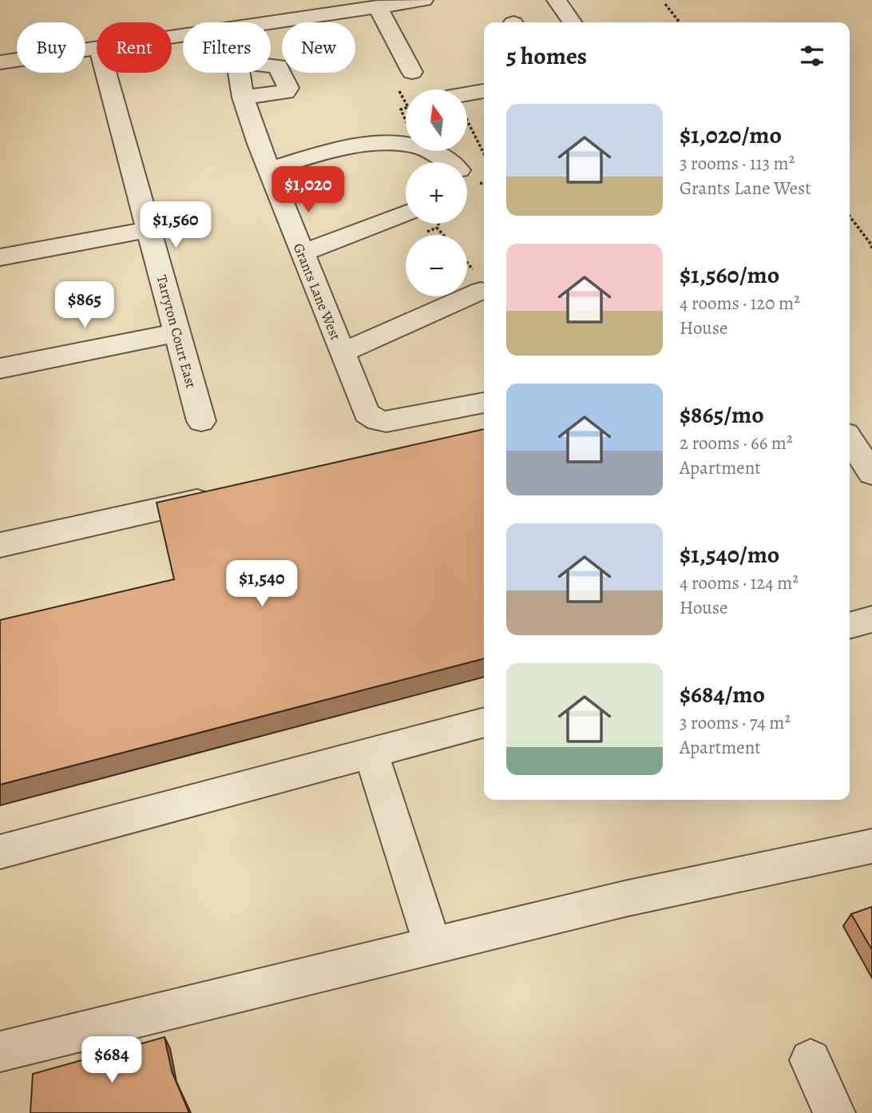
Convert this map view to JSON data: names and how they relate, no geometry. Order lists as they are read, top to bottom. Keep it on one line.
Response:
{"streets":{"street":["Grants Lane West","Tarryton Court East"]},"north":"top","page":{"chip":["Buy","Rent","Filters","New"],"heading":"5 homes","map_buttons":["+","−"],"list":[{"name":"$1,020/mo","note":"3 rooms · 113 m² · Grants Lane West"},{"name":"$1,560/mo","note":"4 rooms · 120 m² · House"},{"name":"$865/mo","note":"2 rooms · 66 m² · Apartment"},{"name":"$1,540/mo","note":"4 rooms · 124 m² · House"},{"name":"$684/mo","note":"3 rooms · 74 m² · Apartment"}],"price":["$1,020","$1,560","$865","$1,540","$684"]}}
